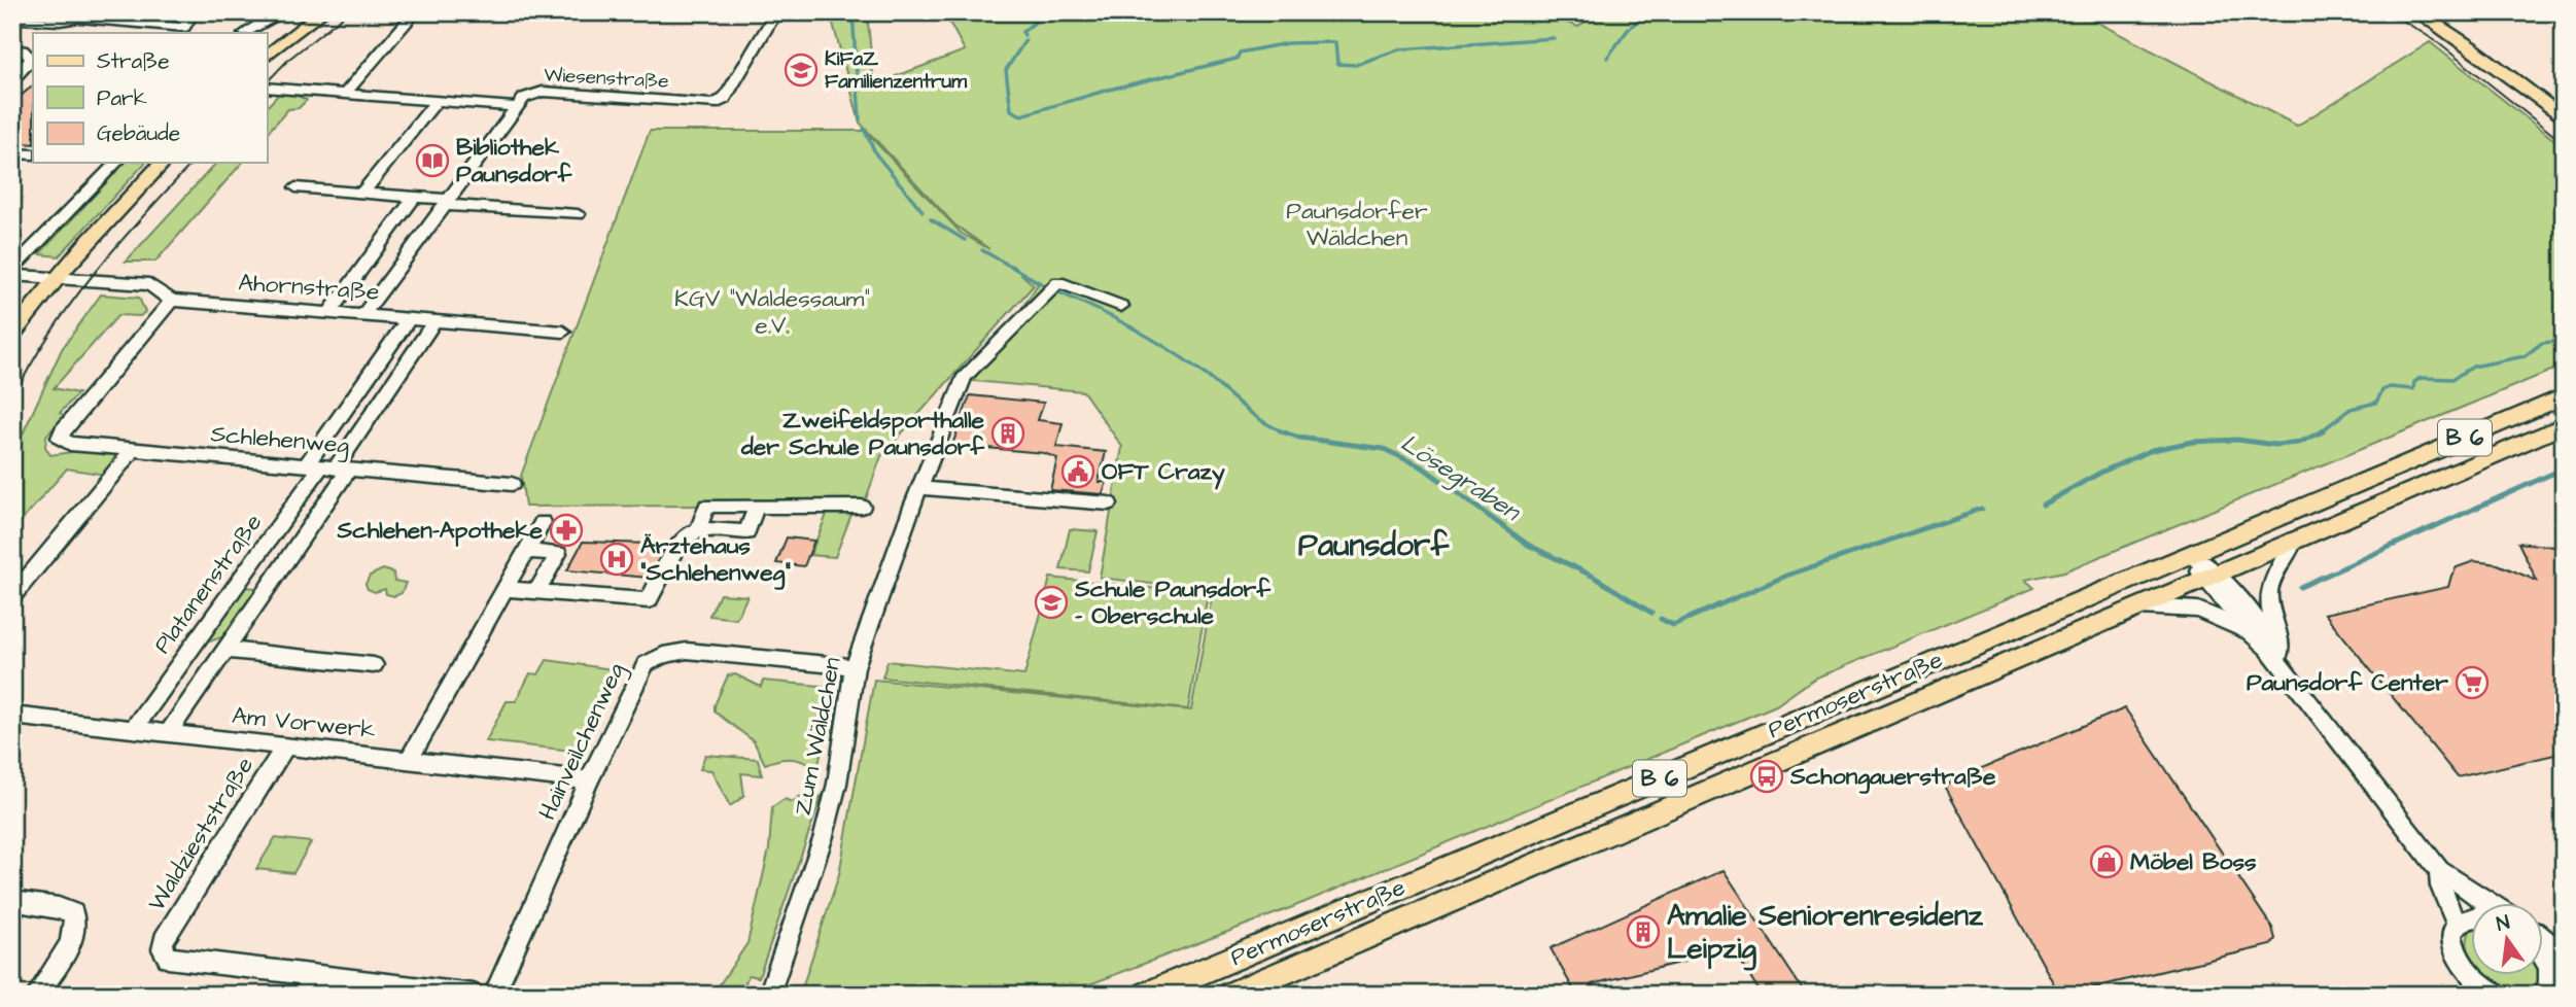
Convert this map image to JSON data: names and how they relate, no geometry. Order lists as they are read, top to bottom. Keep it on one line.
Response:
{"streets":{"main road":["B 6","Permoserstraße"],"street":["Wiesenstraße","Ahornstraße","Schlehenweg","Platanenstraße","Am Vorwerk","Zum Wäldchen","Hainveilchenweg","Waldzieststraße"]},"crossings":[["Ahornstraße","Platanenstraße"],["Schlehenweg","Platanenstraße"],["Platanenstraße","Am Vorwerk"],["Am Vorwerk","Hainveilchenweg"],["Am Vorwerk","Waldzieststraße"],["Zum Wäldchen","Hainveilchenweg"]],"districts":["Paunsdorf"],"water":["Lösegraben"],"parks":["Paunsdorfer Wäldchen","KGV \"Waldessaum\" e.V."],"places":{"school or university":["KiFaZ Familienzentrum","Schule Paunsdorf - Oberschule"],"library":["Bibliothek Paunsdorf"],"building":["Zweifeldsporthalle der Schule Paunsdorf","Amalie Seniorenresidenz Leipzig"],"public building":["OFT Crazy"],"pharmacy":["Schlehen-Apotheke"],"hospital":["Ärztehaus \"Schlehenweg\""],"supermarket":["Paunsdorf Center"],"bus stop":["Schongauerstraße"],"shop":["Möbel Boss"]},"legend":["Straße","Park","Gebäude"],"north":"top"}
